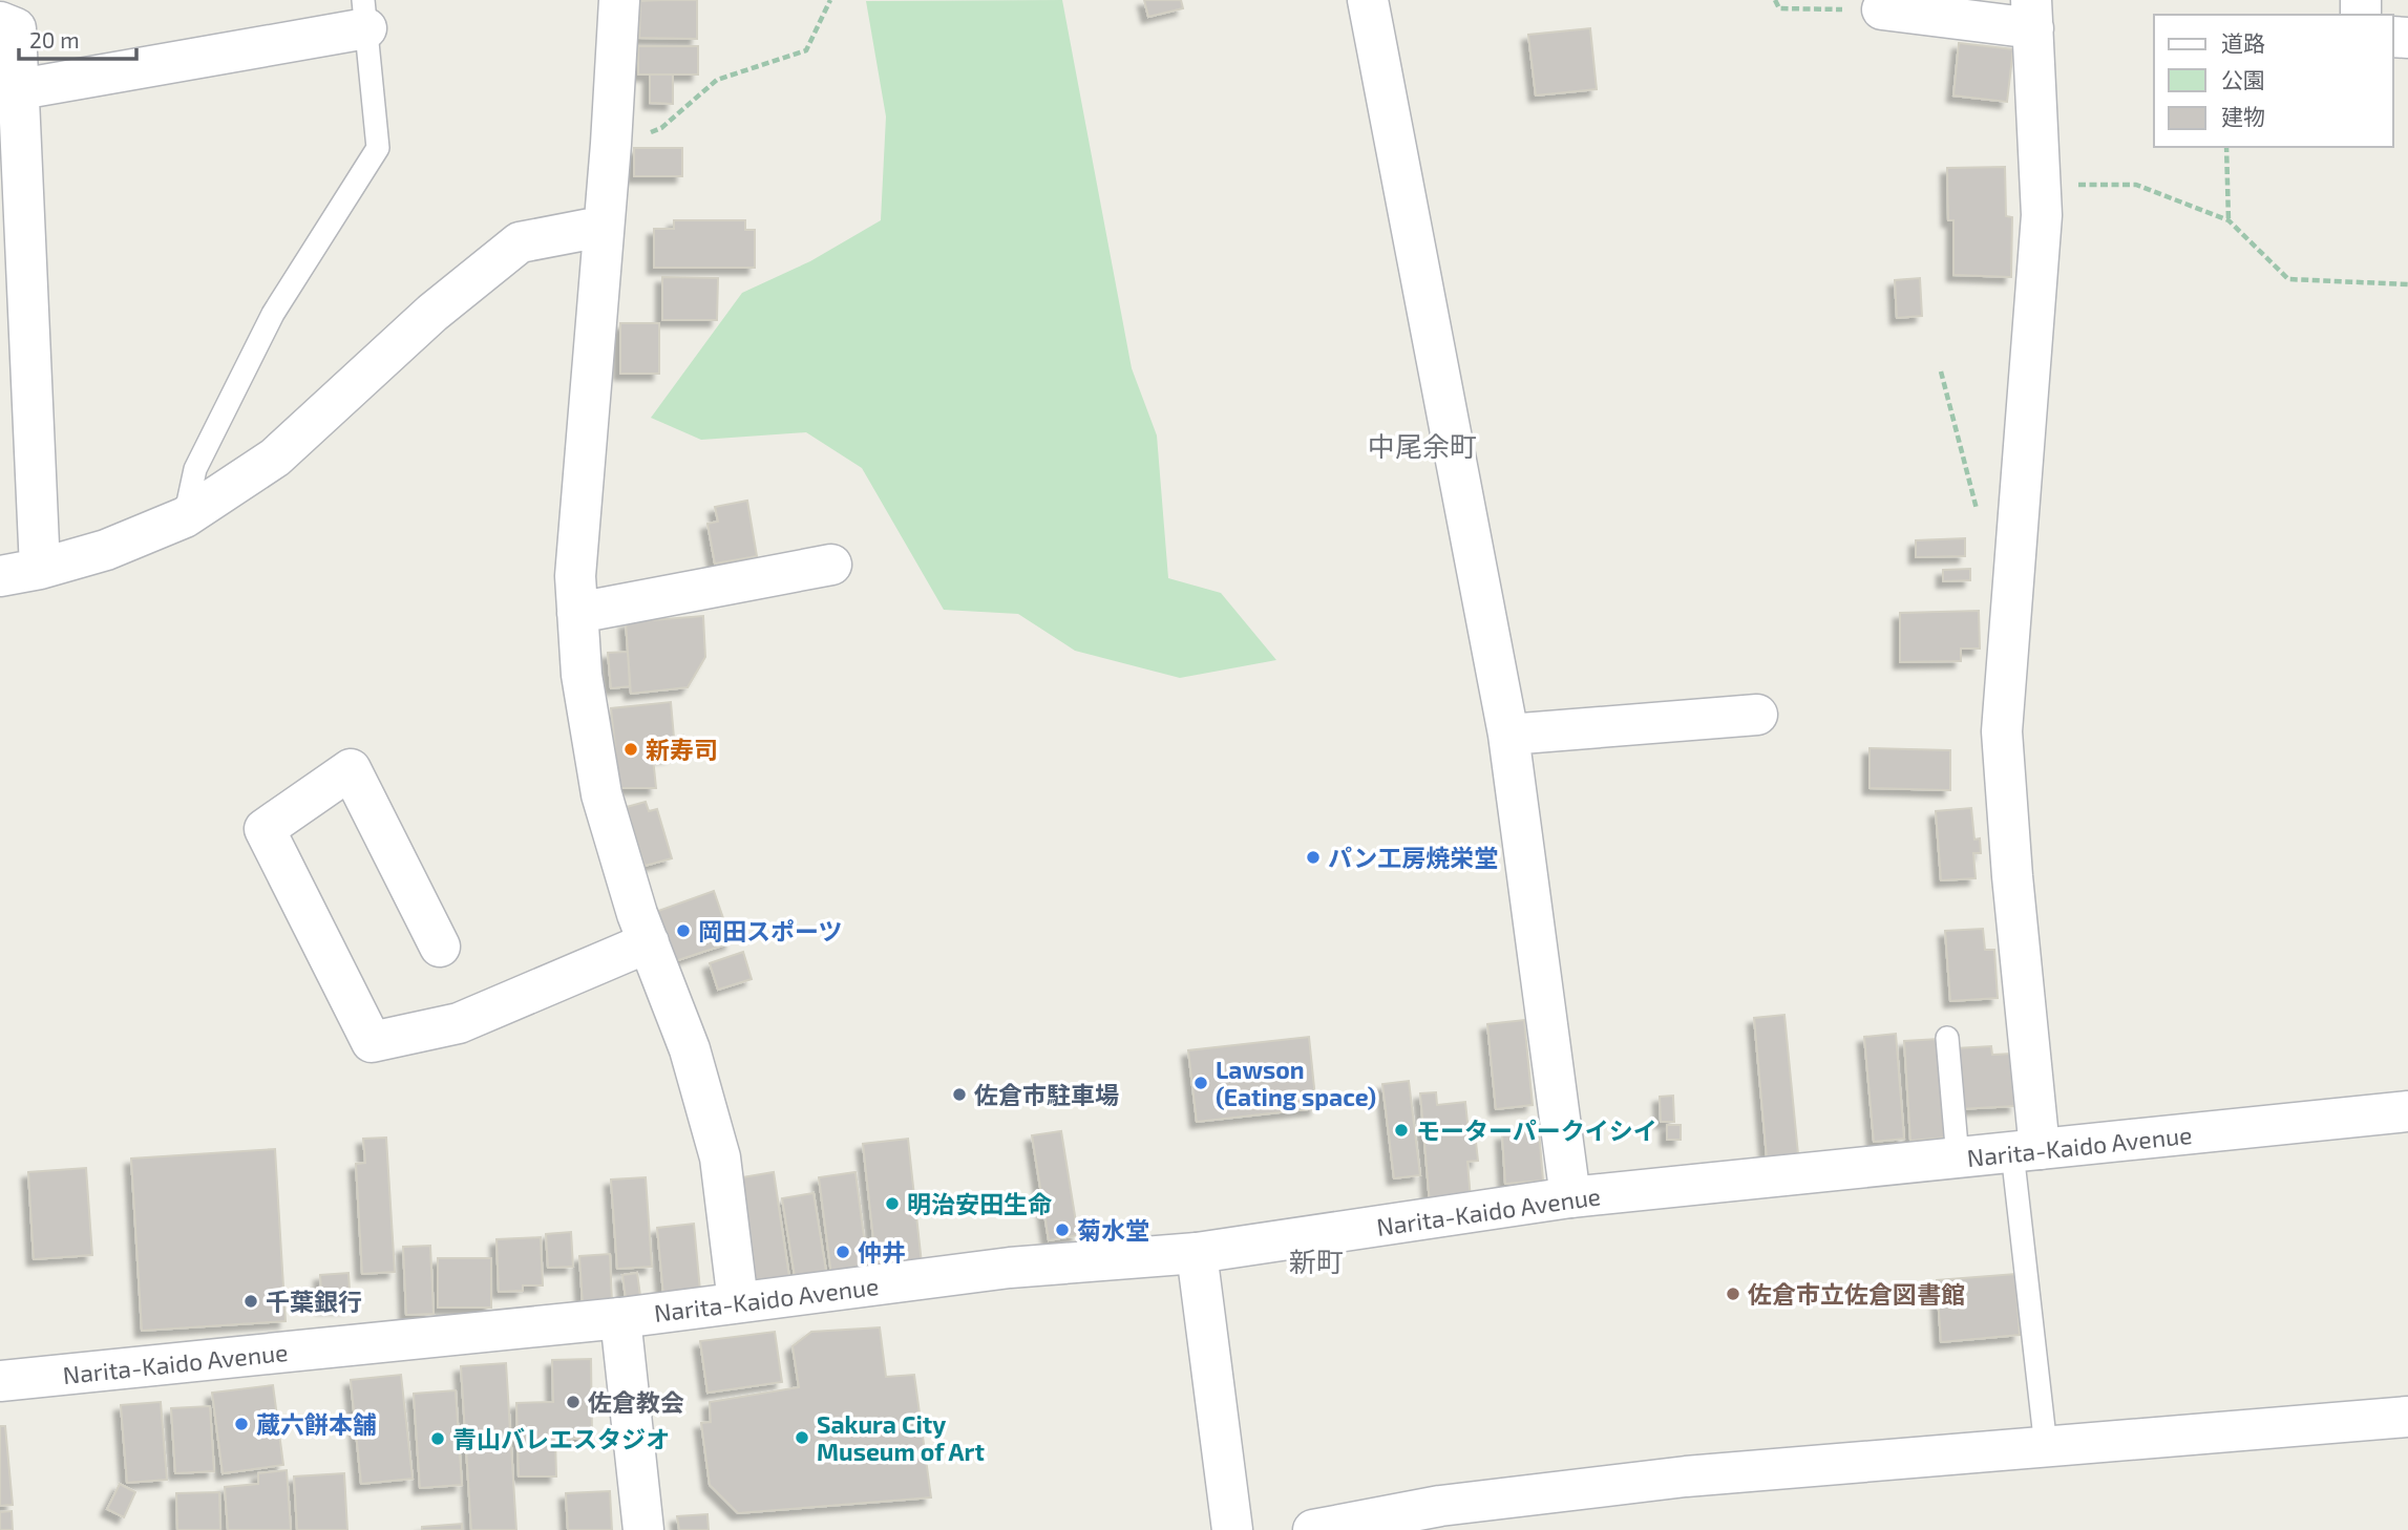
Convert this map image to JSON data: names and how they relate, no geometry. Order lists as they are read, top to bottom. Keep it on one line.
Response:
{"streets":{"street":["Narita-Kaido Avenue"]},"districts":["中尾余町","新町"],"places":["新寿司","パン工房焼栄堂","岡田スポーツ","Lawson (Eating space)","佐倉市駐車場","モーターパークイシイ","明治安田生命","菊水堂","仲井","佐倉市立佐倉図書館","千葉銀行","佐倉教会","蔵六餅本舗","Sakura City Museum of Art","青山バレエスタジオ"],"legend":["道路","公園","建物"],"scale_bar":"20 m"}
